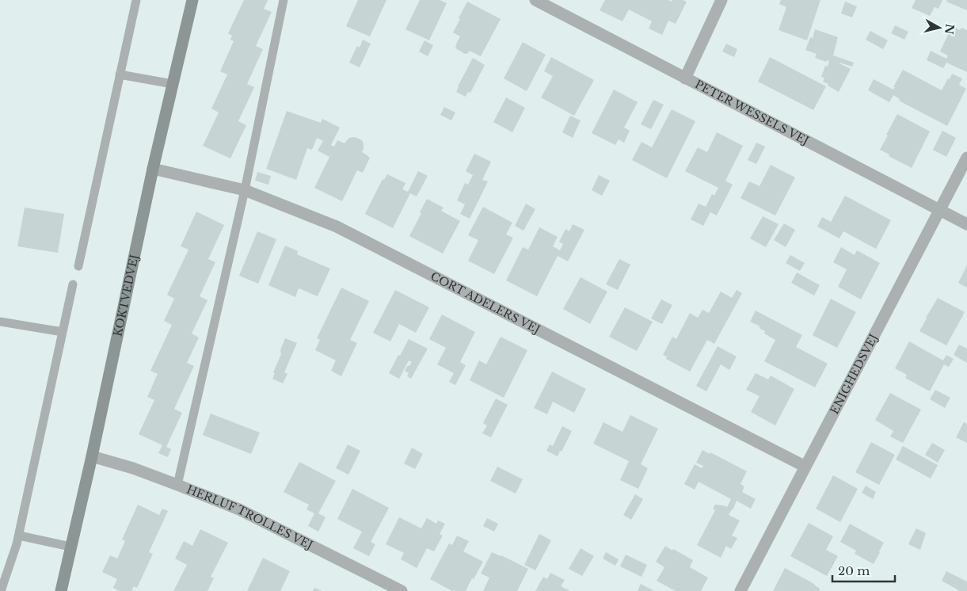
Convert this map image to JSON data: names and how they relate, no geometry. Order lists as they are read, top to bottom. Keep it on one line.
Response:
{"streets":{"street":["PETER WESSELS VEJ","KOKTVEDVEJ","CORT ADELERS VEJ","ENIGHEDSVEJ","HERLUF TROLLES VEJ"]},"crossings":[["PETER WESSELS VEJ","ENIGHEDSVEJ"],["KOKTVEDVEJ","CORT ADELERS VEJ"],["KOKTVEDVEJ","HERLUF TROLLES VEJ"],["CORT ADELERS VEJ","ENIGHEDSVEJ"]],"scale_bar":"20 m","north":"right"}
